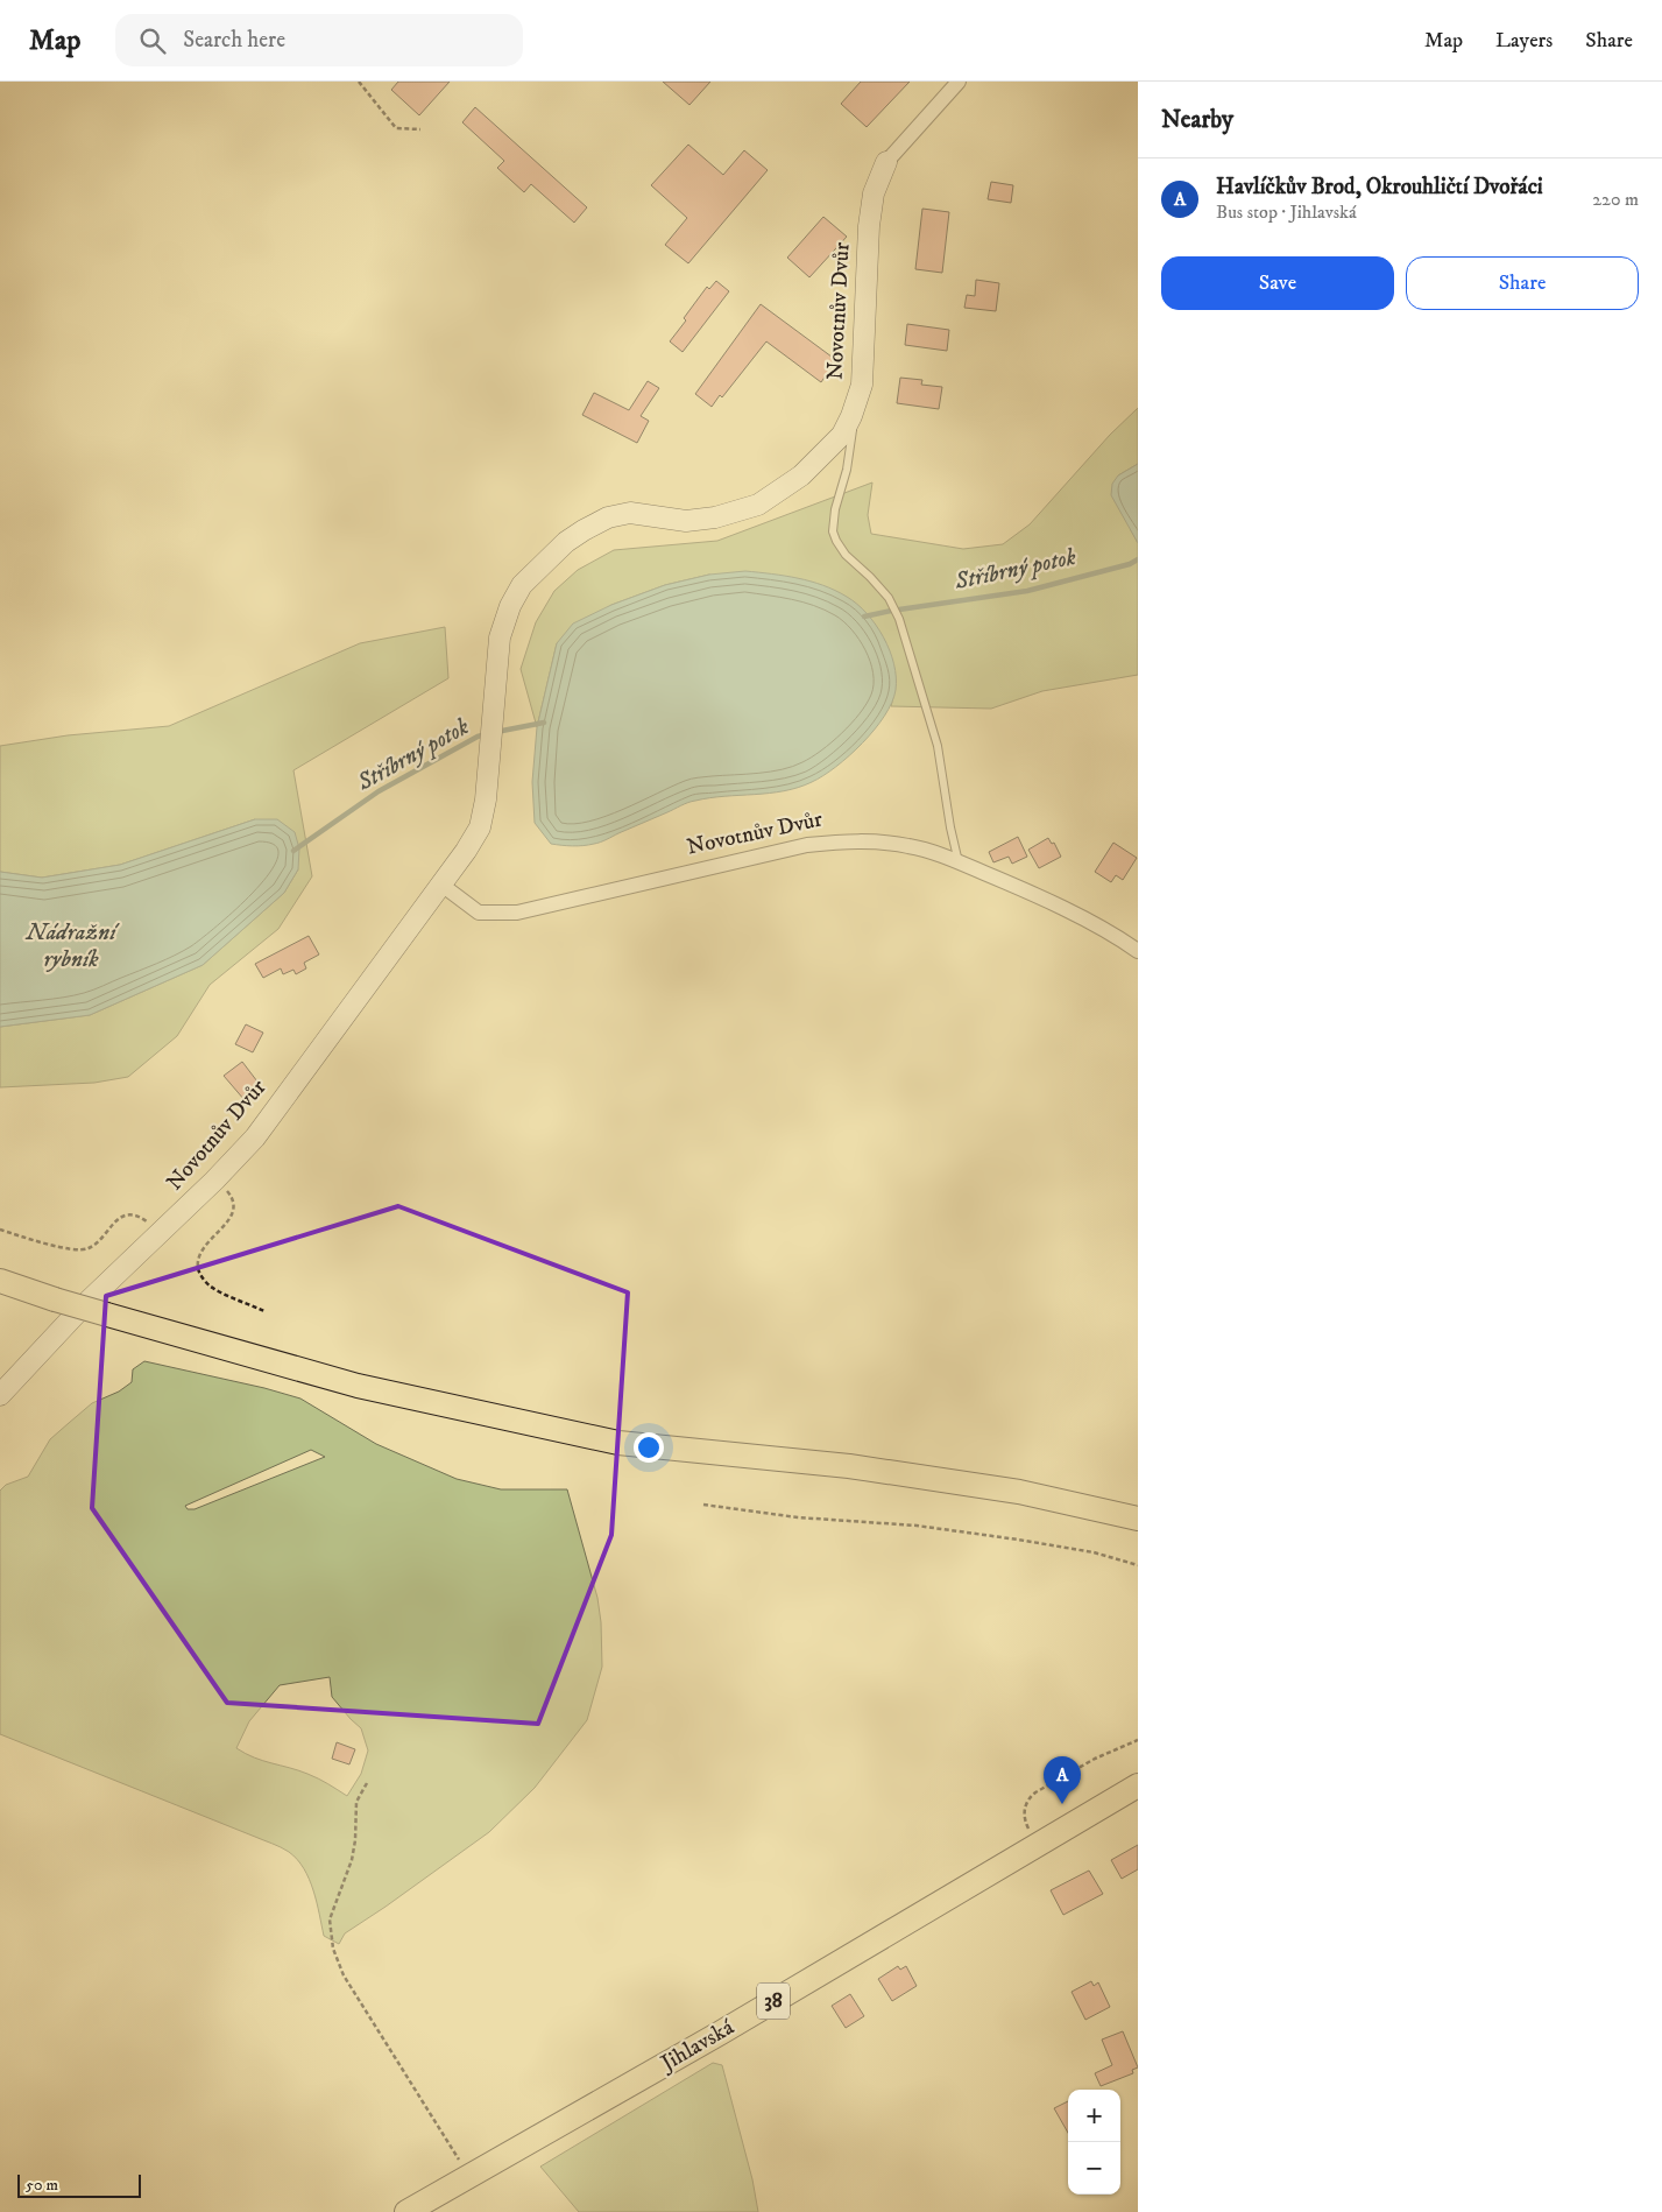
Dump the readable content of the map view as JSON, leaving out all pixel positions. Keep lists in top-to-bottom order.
{
  "streets": {
    "main road": ["38", "Jihlavská"],
    "street": ["Novotnův Dvůr"]
  },
  "water": ["Stříbrný potok", "Nádražní rybník"],
  "scale_bar": "50 m",
  "page": {
    "header": "Map",
    "search": "Search here",
    "nav": ["Map", "Layers", "Share"],
    "heading": "Nearby",
    "list": [
      {
        "mark": "A",
        "name": "Havlíčkův Brod, Okrouhličtí Dvořáci",
        "note": "Bus stop · Jihlavská",
        "value": "220 m"
      }
    ],
    "buttons": ["Save", "Share"],
    "pins": "A",
    "map_buttons": ["+", "−"],
    "scale": "50 m"
  }
}
